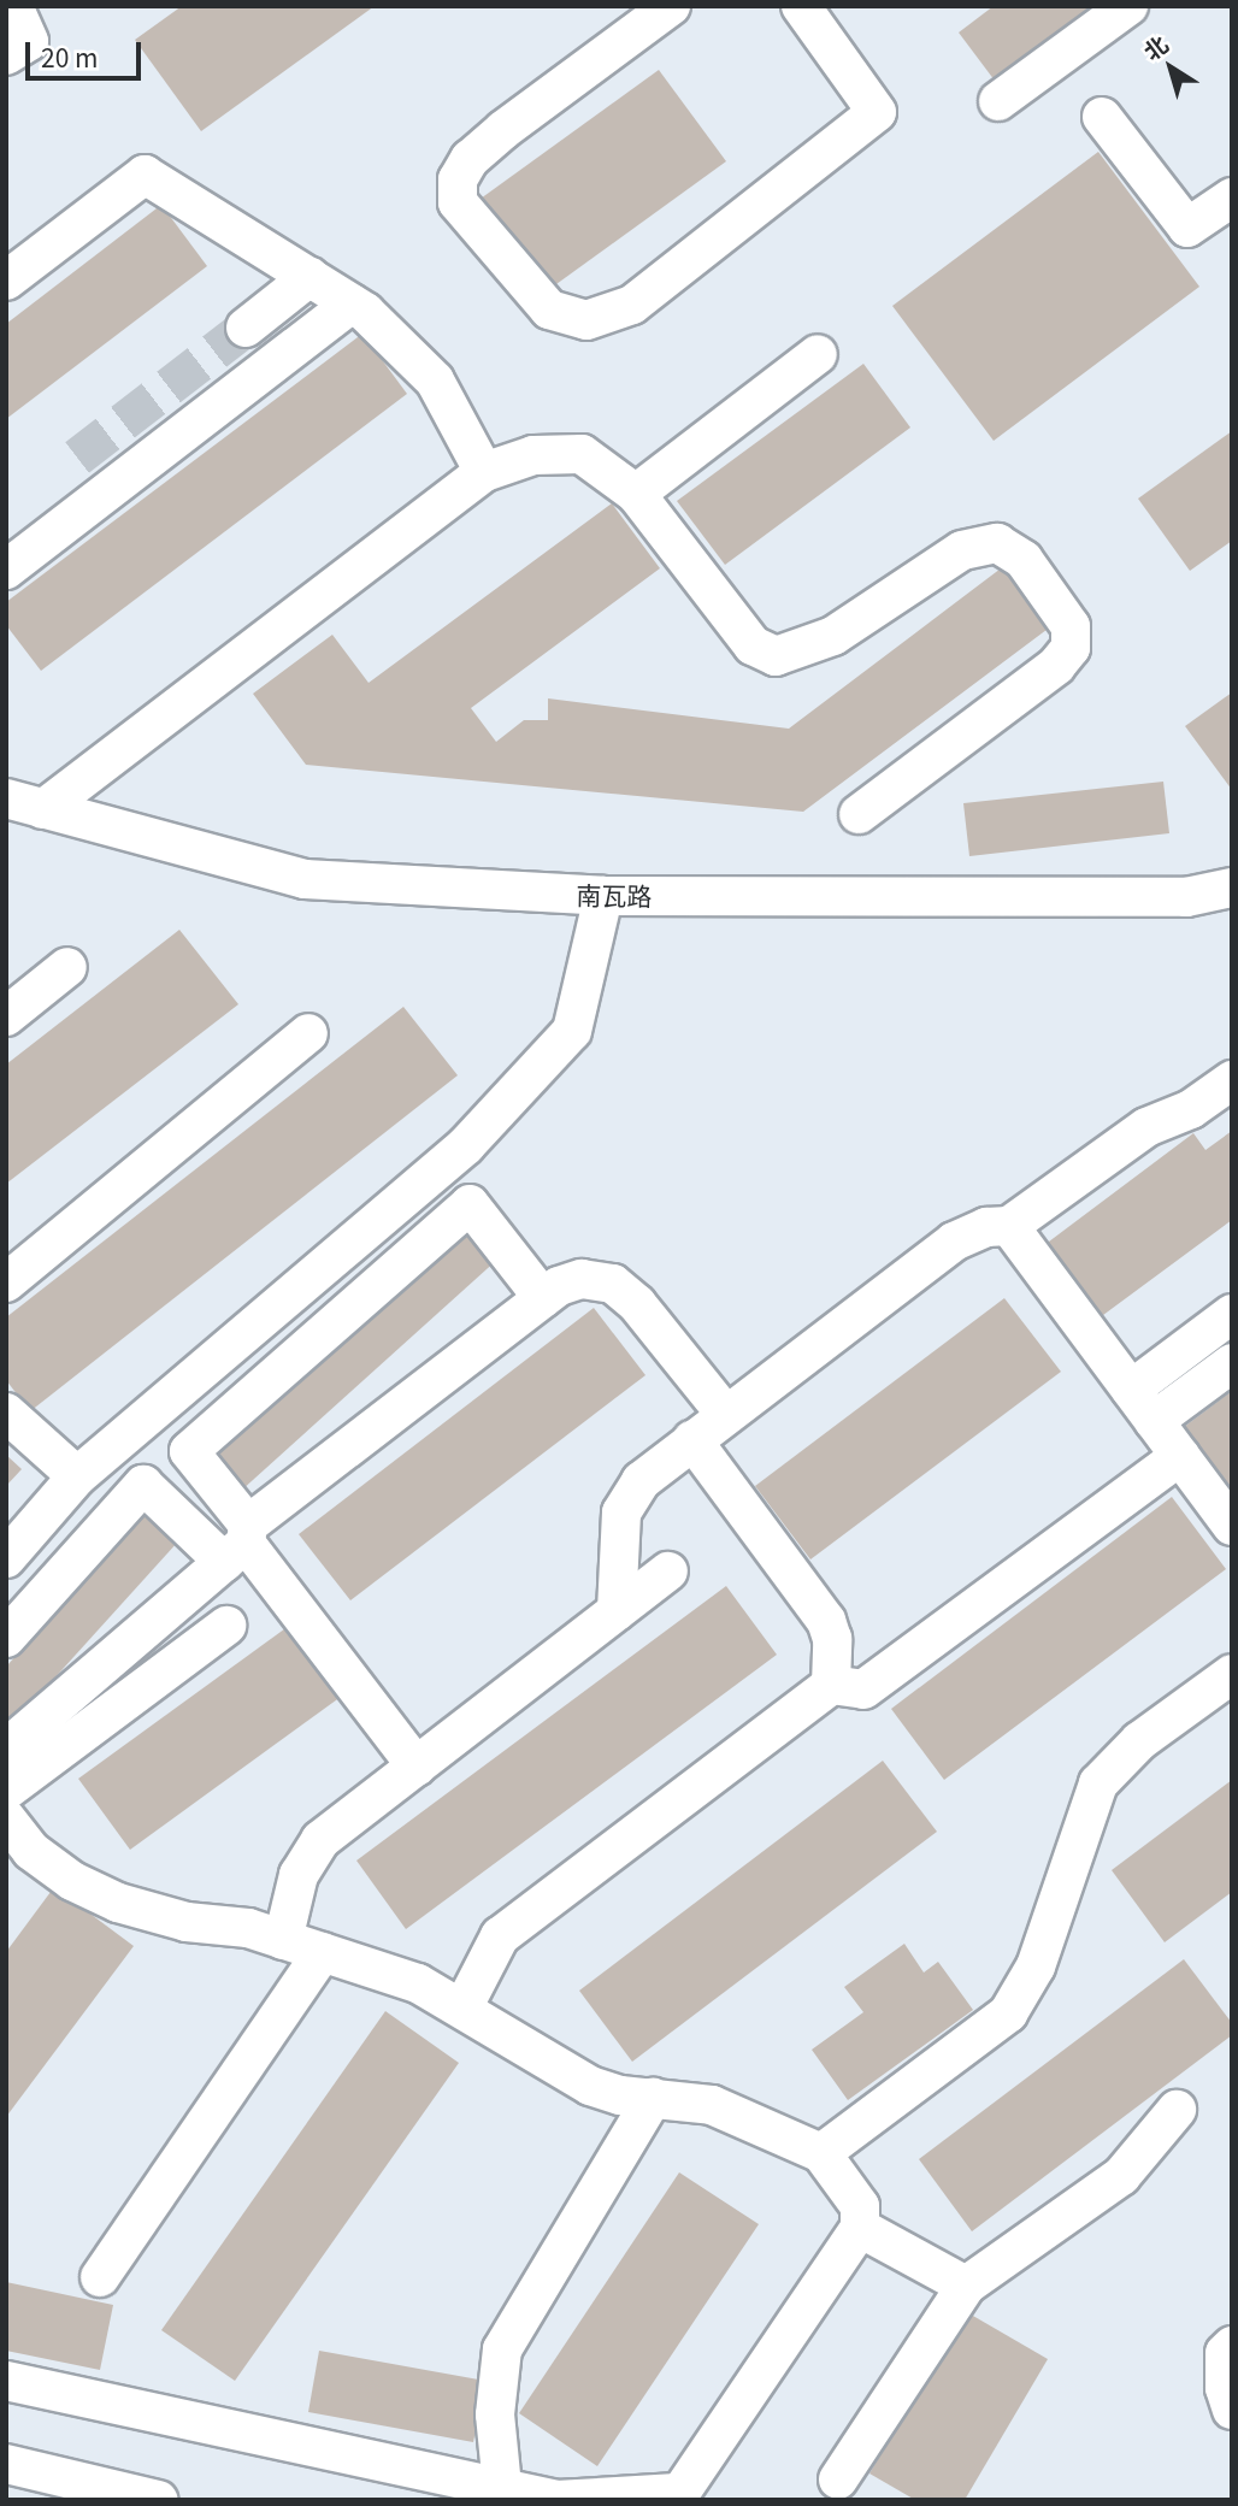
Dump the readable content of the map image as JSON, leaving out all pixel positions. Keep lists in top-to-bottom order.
{
  "streets": {
    "street": ["南瓦路"]
  },
  "scale_bar": "20 m",
  "north": "top left"
}
